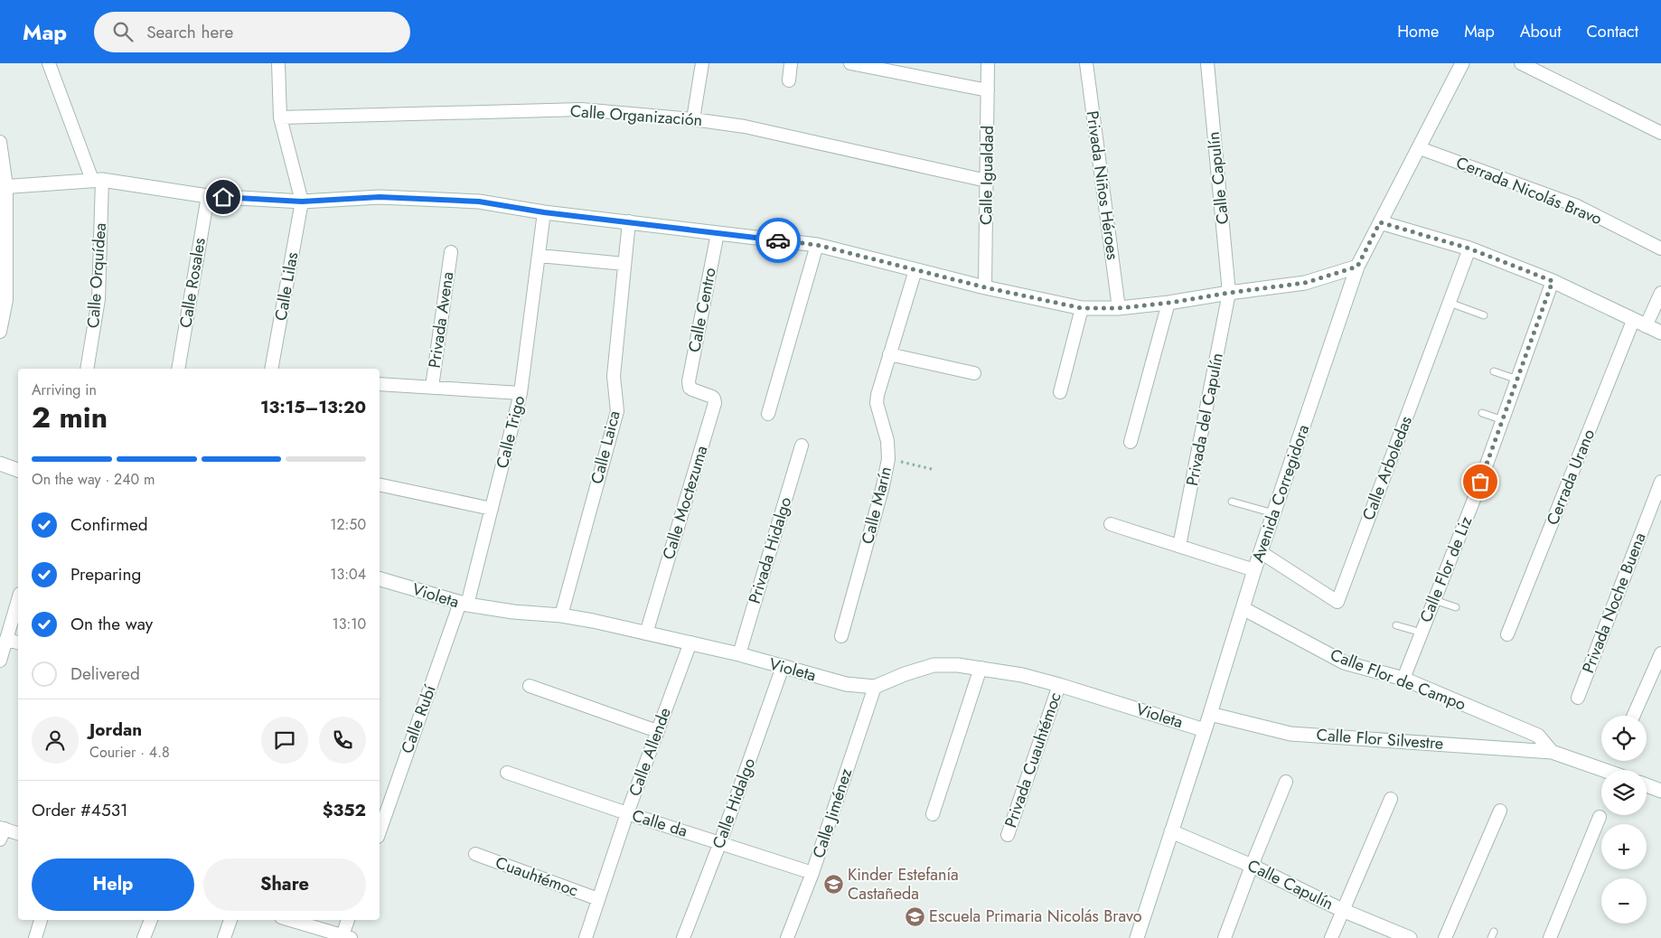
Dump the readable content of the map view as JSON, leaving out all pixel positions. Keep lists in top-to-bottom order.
{
  "streets": {
    "street": [
      "Calle Organización",
      "Calle Igualdad",
      "Calle Capulín",
      "Privada Niños Héroes",
      "Cerrada Nicolás Bravo",
      "Calle Orquídea",
      "Calle Rosales",
      "Calle Lilas",
      "Calle Centro",
      "Privada Avena",
      "Privada del Capulín",
      "Calle Trigo",
      "Calle Laica",
      "Calle Arboledas",
      "Cerrada Urano",
      "Avenida Corregidora",
      "Calle Moctezuma",
      "Calle Marín",
      "Privada Hidalgo",
      "Calle Flor de Liz",
      "Violeta",
      "Privada Noche Buena",
      "Calle Flor de Campo",
      "Calle Rubí",
      "Calle Flor Silvestre",
      "Calle Allende",
      "Privada Cuauhtémoc",
      "Calle Hidalgo",
      "Calle Jiménez",
      "Calle da",
      "Cuauhtémoc"
    ]
  },
  "crossings": [
    ["Calle Organización", "Calle Igualdad"],
    ["Calle Capulín", "Privada del Capulín"],
    ["Calle Capulín", "Avenida Corregidora"],
    ["Cerrada Nicolás Bravo", "Avenida Corregidora"],
    ["Calle Centro", "Calle Moctezuma"],
    ["Calle Trigo", "Violeta"],
    ["Calle Trigo", "Calle Rubí"],
    ["Calle Laica", "Violeta"],
    ["Calle Arboledas", "Avenida Corregidora"],
    ["Avenida Corregidora", "Violeta"],
    ["Avenida Corregidora", "Calle Flor de Campo"],
    ["Avenida Corregidora", "Calle Flor Silvestre"],
    ["Calle Moctezuma", "Violeta"],
    ["Privada Hidalgo", "Violeta"],
    ["Calle Flor de Liz", "Calle Flor de Campo"],
    ["Violeta", "Calle Rubí"],
    ["Violeta", "Calle Allende"],
    ["Violeta", "Privada Cuauhtémoc"],
    ["Violeta", "Calle Hidalgo"],
    ["Violeta", "Calle Jiménez"],
    ["Calle Flor de Campo", "Calle Flor Silvestre"],
    ["Calle Allende", "Calle da"],
    ["Calle Allende", "Cuauhtémoc"],
    ["Calle Hidalgo", "Calle da"],
    ["Calle Jiménez", "Calle da"]
  ],
  "places": {
    "school or university": ["Kinder Estefanía Castañeda", "Escuela Primaria Nicolás Bravo"]
  },
  "page": {
    "header": "Map",
    "search": "Search here",
    "nav": [
      "Home",
      "Map",
      "About",
      "Contact"
    ],
    "heading": ["2 min", "Arriving in", "13:15–13:20"],
    "panel": [
      "Jordan",
      "Courier · 4.8",
      "Order #4531",
      "$352"
    ],
    "bar": "On the way · 240 m",
    "list": [
      ["Confirmed", "12:50"],
      ["Preparing", "13:04"],
      ["On the way", "13:10"],
      "Delivered"
    ],
    "map_buttons": ["+", "−"],
    "buttons": ["Help", "Share"]
  }
}
